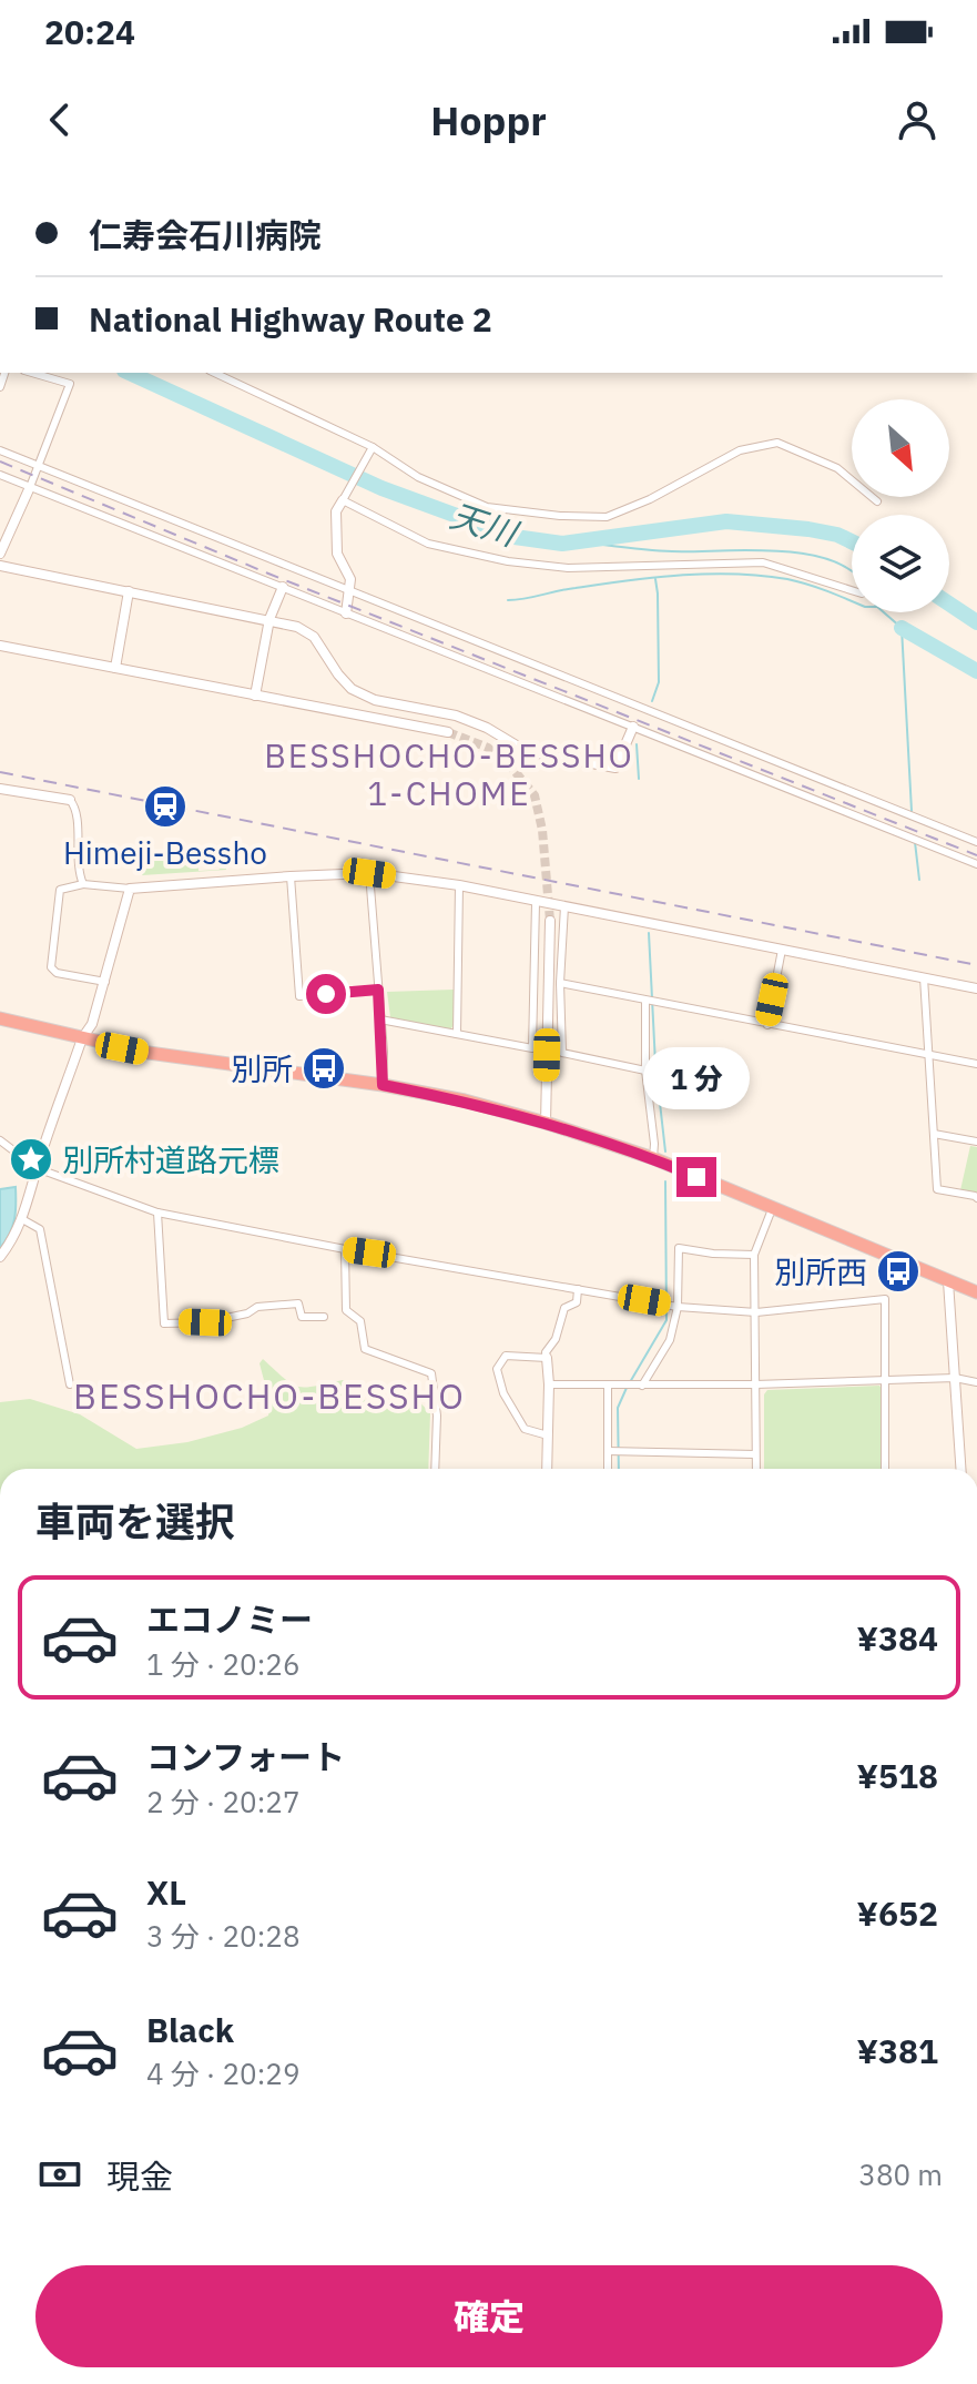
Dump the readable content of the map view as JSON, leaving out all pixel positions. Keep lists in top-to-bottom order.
{
  "districts": ["BESSHOCHO-BESSHO 1-CHOME", "BESSHOCHO-BESSHO"],
  "water": ["天川"],
  "places": {
    "station": ["Himeji-Bessho"],
    "bus stop": ["別所", "別所西"],
    "place": ["別所村道路元標"]
  },
  "north": "bottom right",
  "page": {
    "status": "20:24",
    "header": "Hoppr",
    "banner": ["仁寿会石川病院", "National Highway Route 2"],
    "bubble": "1 分",
    "heading": "車両を選択",
    "list": [
      {
        "name": "エコノミー",
        "note": "1 分 · 20:26",
        "value": "¥384"
      },
      {
        "name": "コンフォート",
        "note": "2 分 · 20:27",
        "value": "¥518"
      },
      {
        "name": "XL",
        "note": "3 分 · 20:28",
        "value": "¥652"
      },
      {
        "name": "Black",
        "note": "4 分 · 20:29",
        "value": "¥381"
      }
    ],
    "pay": ["現金", "380 m"],
    "buttons": "確定"
  }
}
